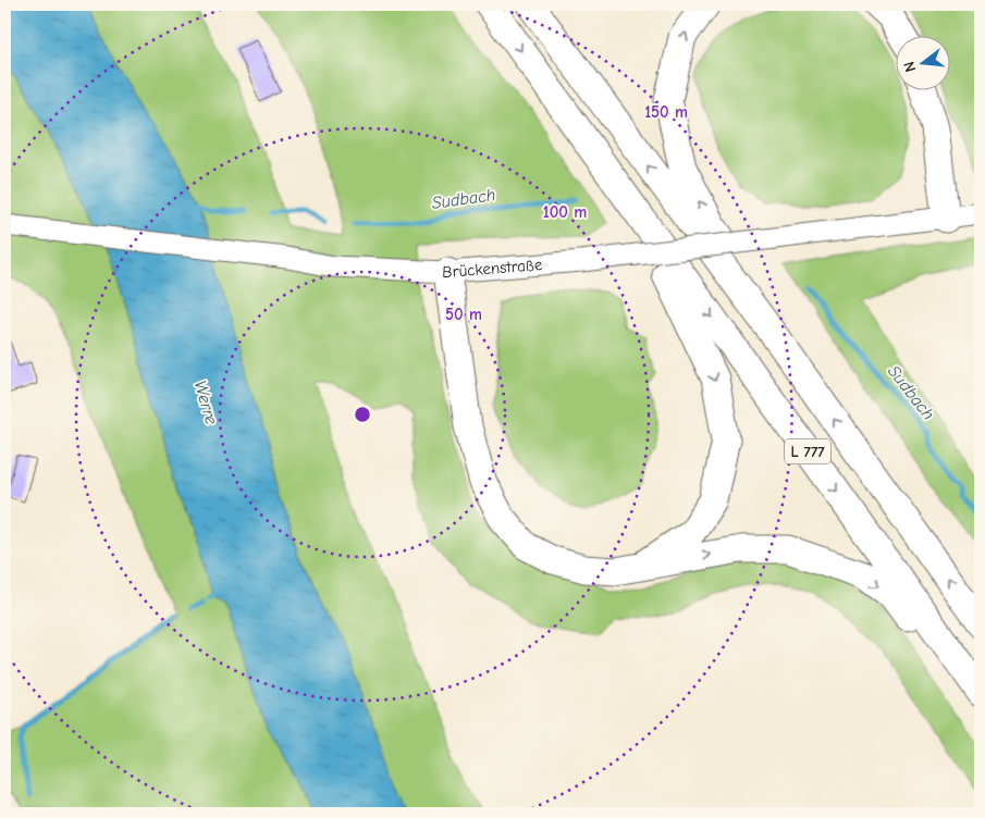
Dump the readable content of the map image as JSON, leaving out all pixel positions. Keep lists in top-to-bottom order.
{
  "streets": {
    "highway": ["L 777"],
    "main road": ["Brückenstraße"]
  },
  "water": ["Sudbach", "Werre"],
  "north": "left",
  "rings": ["150 m", "100 m", "50 m"]
}
